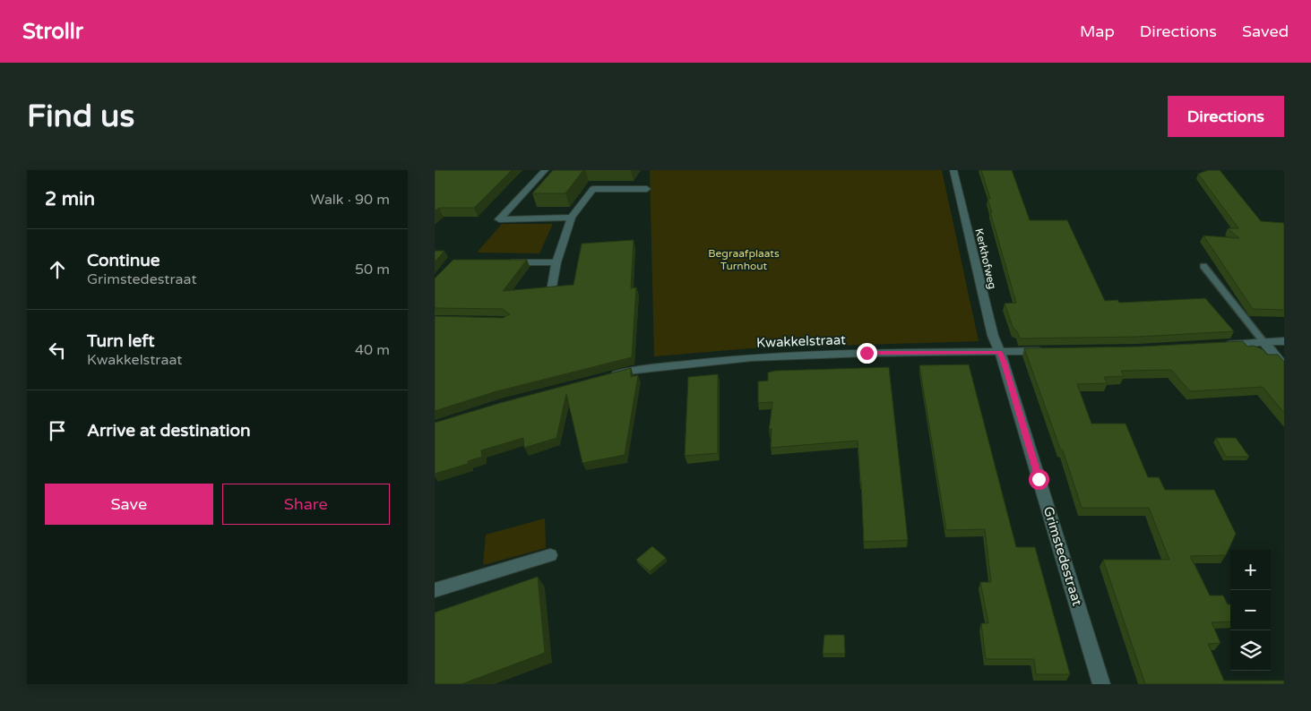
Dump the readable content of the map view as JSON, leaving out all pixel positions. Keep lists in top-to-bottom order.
{
  "streets": {
    "street": ["Kerkhofweg", "Kwakkelstraat", "Grimstedestraat"]
  },
  "crossings": [
    ["Kerkhofweg", "Kwakkelstraat"],
    ["Kerkhofweg", "Grimstedestraat"],
    ["Kwakkelstraat", "Grimstedestraat"]
  ],
  "parks": ["Begraafplaats Turnhout"],
  "page": {
    "header": "Strollr",
    "nav": ["Map", "Directions", "Saved"],
    "buttons": [
      "Directions",
      ["Save", "Share"]
    ],
    "title": "Find us",
    "heading": ["2 min", "Walk · 90 m"],
    "list": [
      ["Continue", "Grimstedestraat", "50 m"],
      ["Turn left", "Kwakkelstraat", "40 m"],
      "Arrive at destination"
    ],
    "map_buttons": ["+", "−"]
  }
}
